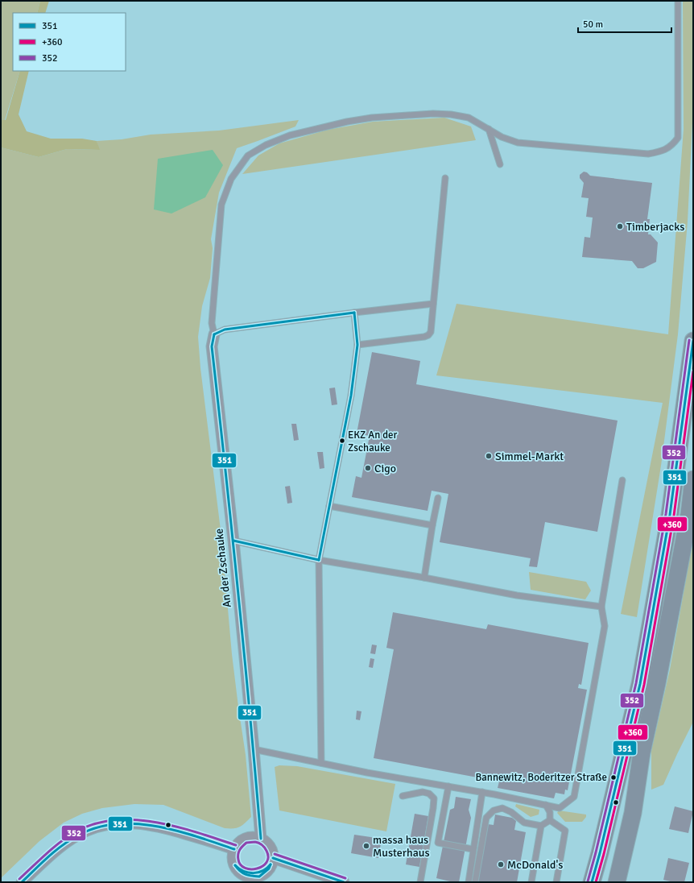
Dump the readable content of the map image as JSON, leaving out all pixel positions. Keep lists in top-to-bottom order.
{
  "streets": {
    "street": ["An der Zschauke"]
  },
  "places": [
    "Timberjacks",
    "EKZ An der Zschauke",
    "Simmel-Markt",
    "Cigo",
    "Bannewitz, Boderitzer Straße",
    "massa haus Musterhaus",
    "McDonald's"
  ],
  "lines": ["transit line 351", "transit line 352", "transit line +360"],
  "legend": ["351", "+360", "352"],
  "scale_bar": "50 m"
}
